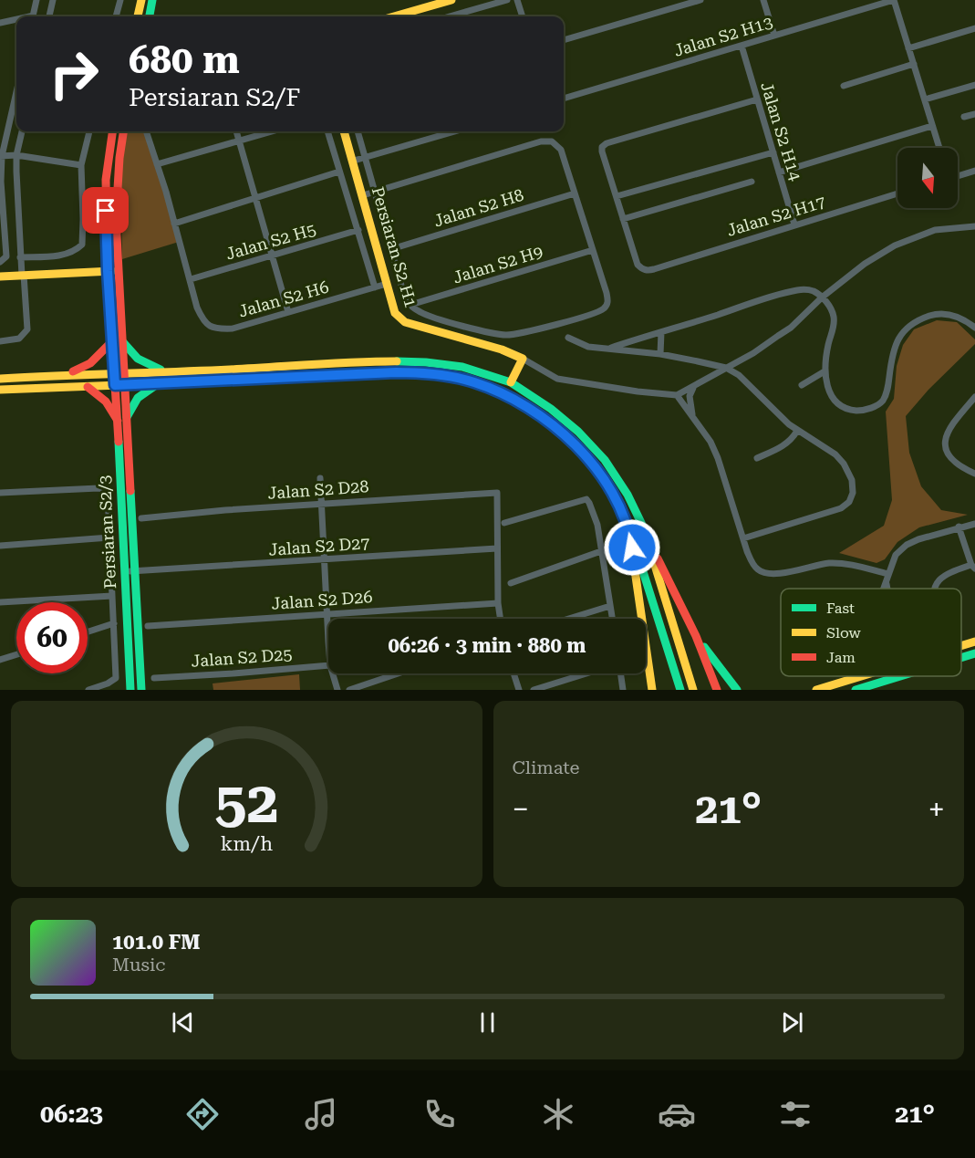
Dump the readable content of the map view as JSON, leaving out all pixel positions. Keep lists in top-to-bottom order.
{
  "streets": {
    "main road": ["Persiaran S2 H1", "Persiaran S2/3"],
    "street": [
      "Jalan S2 H13",
      "Jalan S2 H14",
      "Jalan S2 H8",
      "Jalan S2 H17",
      "Jalan S2 H5",
      "Jalan S2 H9",
      "Jalan S2 H6",
      "Jalan S2 D28",
      "Jalan S2 D27",
      "Jalan S2 D26",
      "Jalan S2 D25"
    ]
  },
  "crossings": [
    ["Jalan S2 H13", "Jalan S2 H14"],
    ["Jalan S2 H14", "Jalan S2 H17"],
    ["Jalan S2 H5", "Jalan S2 H6"],
    ["Persiaran S2 H1", "Jalan S2 H6"],
    ["Jalan S2 D28", "Jalan S2 D27"],
    ["Persiaran S2/3", "Jalan S2 D27"]
  ],
  "legend": ["Fast", "Slow", "Jam"],
  "north": "bottom",
  "page": {
    "turn": ["680 m", "Persiaran S2/F"],
    "limit": "60",
    "trip": "06:26 · 3 min · 880 m",
    "tile": "Climate",
    "heat": ["−", "21°", "+"],
    "song": ["101.0 FM", "Music"],
    "tabs": ["06:23", "21°"],
    "gauge": ["52", "km/h"]
  }
}
